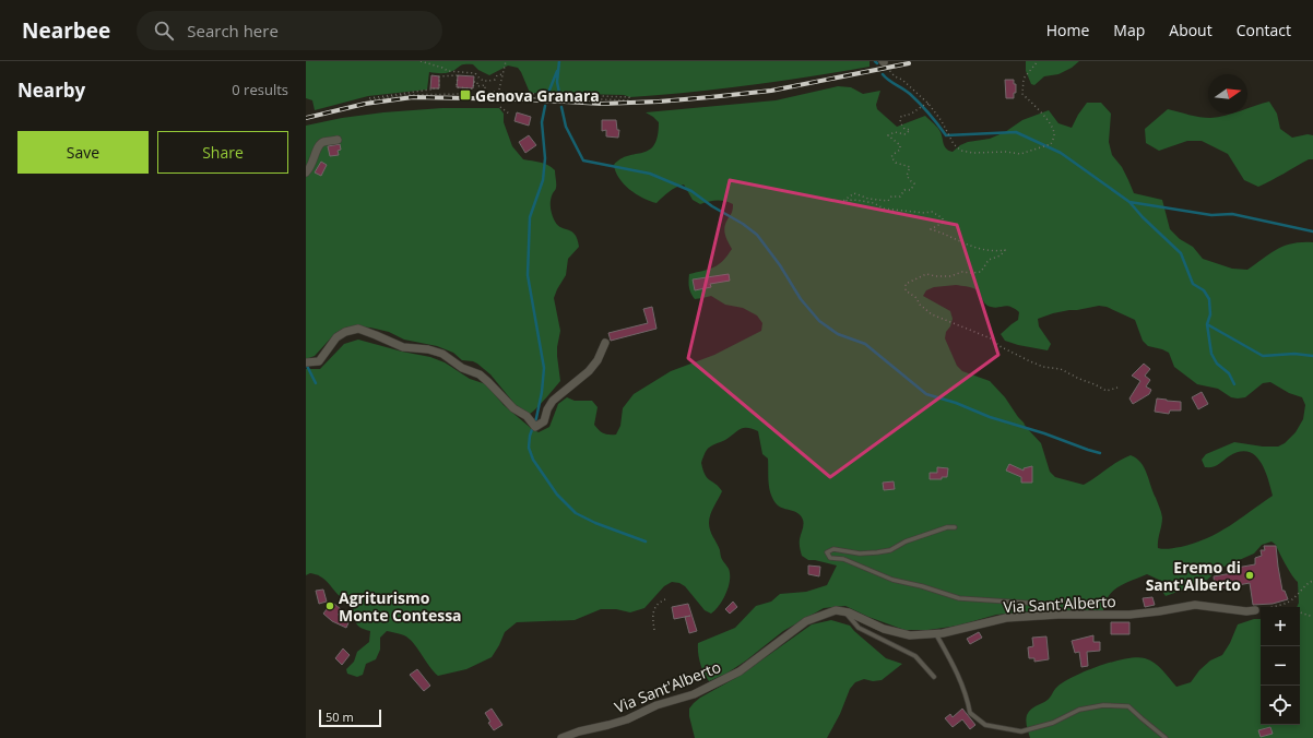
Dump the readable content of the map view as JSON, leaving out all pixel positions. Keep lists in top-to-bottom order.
{
  "streets": {
    "street": ["Via Sant'Alberto"]
  },
  "places": {
    "transit": ["Genova Granara"],
    "other": ["Eremo di Sant'Alberto", "Agriturismo Monte Contessa"]
  },
  "scale_bar": "50 m",
  "north": "right",
  "page": {
    "header": "Nearbee",
    "search": "Search here",
    "nav": [
      "Home",
      "Map",
      "About",
      "Contact"
    ],
    "heading": ["Nearby", "0 results"],
    "buttons": ["Save", "Share"],
    "map_buttons": ["+", "−"],
    "scale": "50 m"
  }
}
